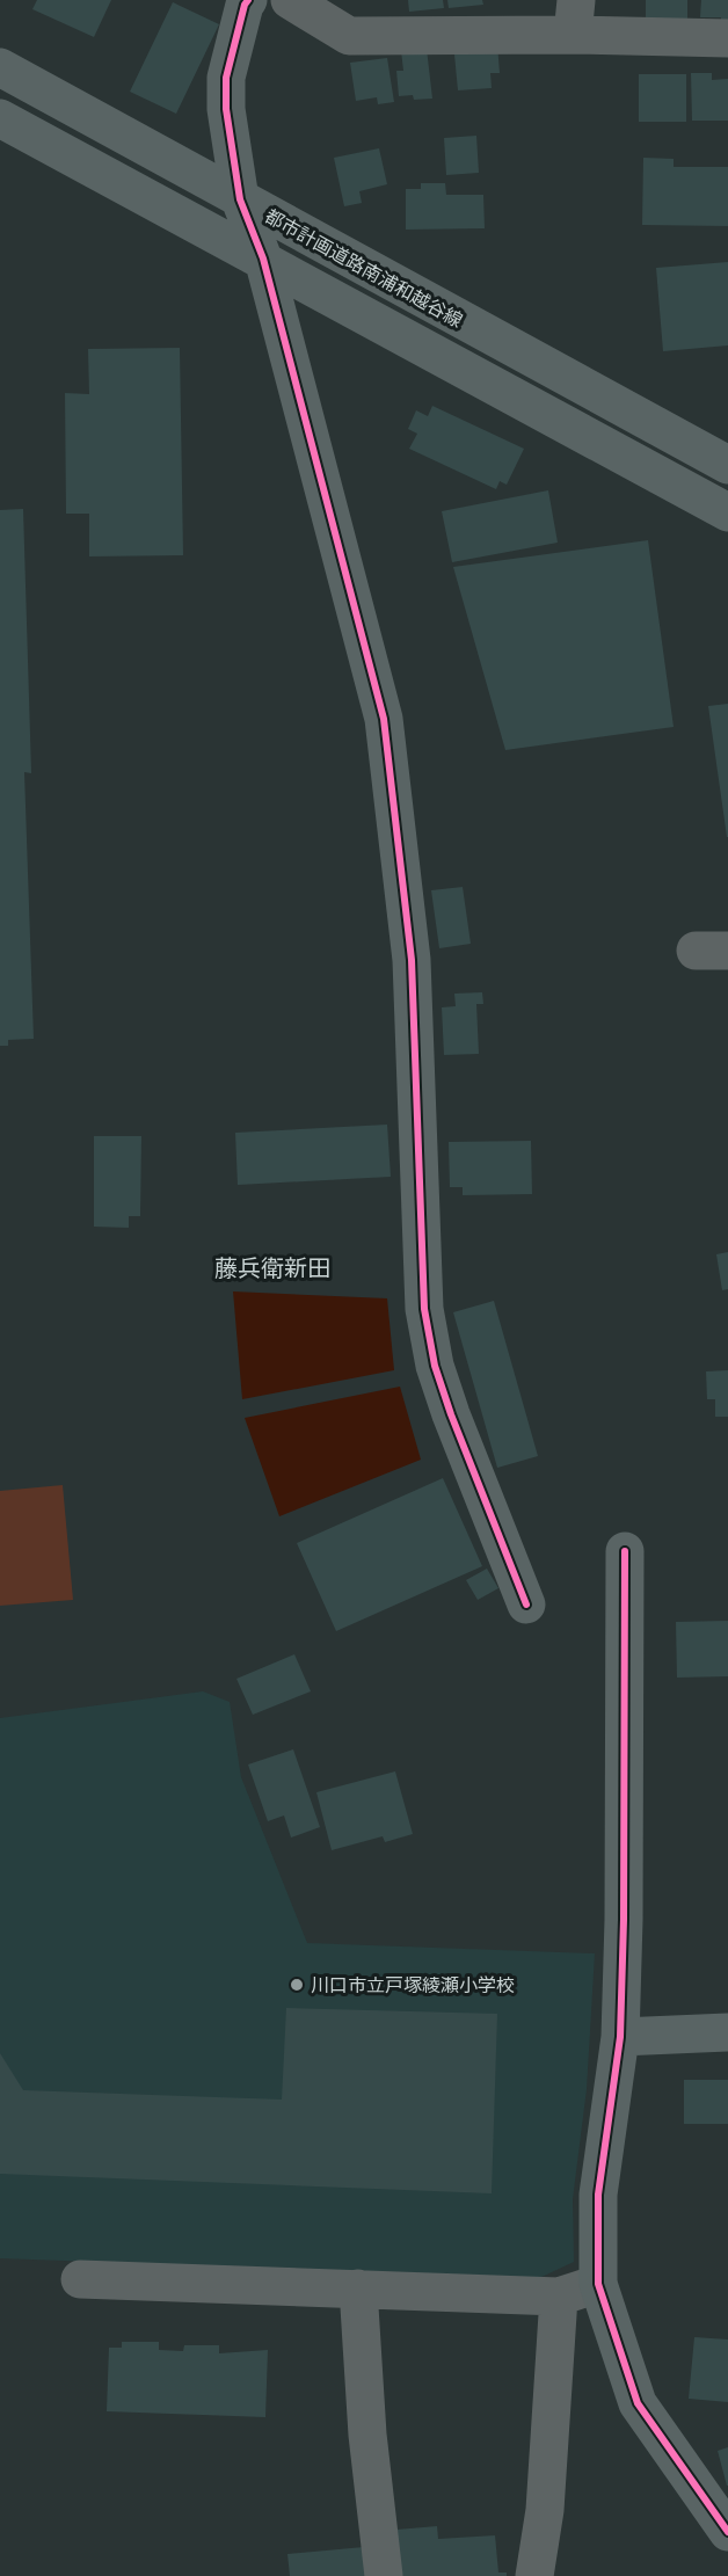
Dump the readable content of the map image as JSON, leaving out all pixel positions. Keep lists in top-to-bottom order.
{
  "streets": {
    "street": ["都市計画道路南浦和越谷線"]
  },
  "districts": ["藤兵衛新田"],
  "places": ["川口市立戸塚綾瀬小学校"]
}
